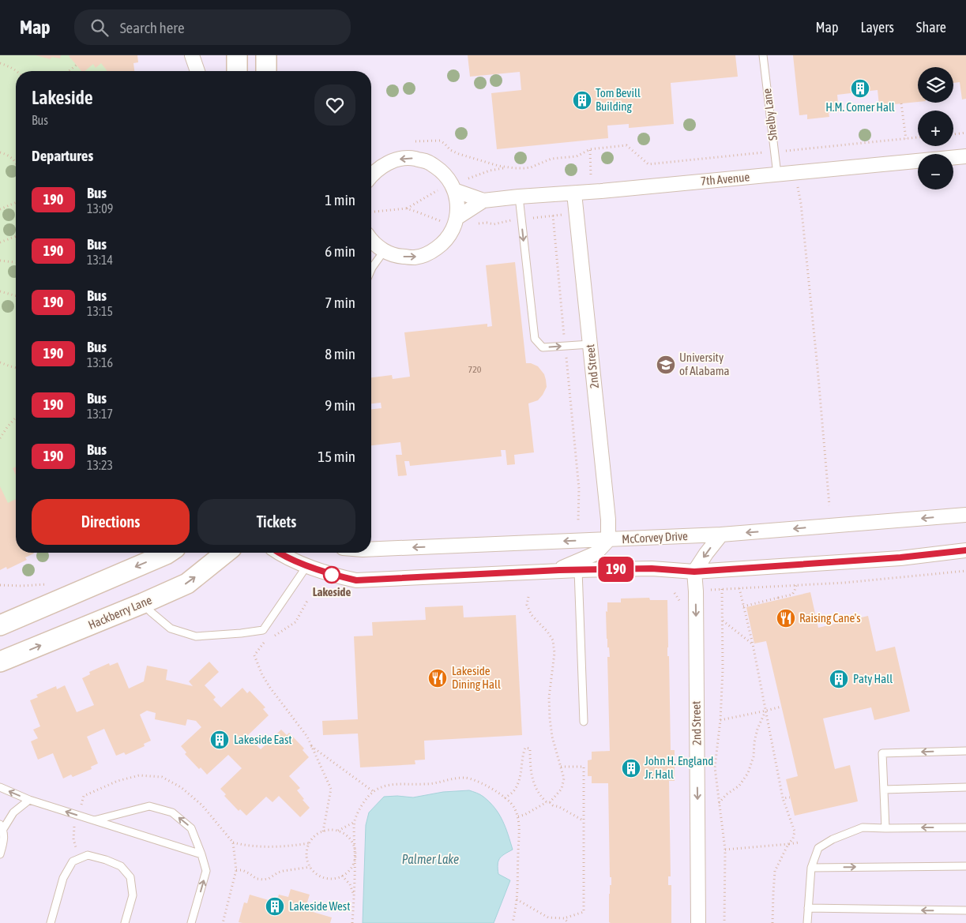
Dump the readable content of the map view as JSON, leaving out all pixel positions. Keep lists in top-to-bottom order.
{
  "streets": {
    "street": [
      "7th Avenue",
      "2nd Street",
      "McCorvey Drive",
      "Hackberry Lane"
    ],
    "lane": ["Shelby Lane"]
  },
  "crossings": [
    ["Shelby Lane", "7th Avenue"],
    ["7th Avenue", "2nd Street"],
    ["2nd Street", "McCorvey Drive"]
  ],
  "one_way": ["2nd Street"],
  "water": ["Palmer Lake"],
  "places": {
    "building": [
      "H.M. Comer Hall",
      "Tom Bevill Building",
      "Paty Hall",
      "Lakeside East",
      "John H. England Jr. Hall",
      "Lakeside West"
    ],
    "school or university": ["University of Alabama"],
    "other": ["Lakeside"],
    "restaurant": ["Raising Cane's", "Lakeside Dining Hall"]
  },
  "lines": ["bus line 190"],
  "house_numbers": ["720"],
  "page": {
    "header": "Map",
    "search": "Search here",
    "nav": ["Map", "Layers", "Share"],
    "on_map": "190",
    "map_buttons": ["+", "−"],
    "heading": [
      ["Lakeside", "Bus"],
      "Departures"
    ],
    "list": [
      {
        "mark": "190",
        "name": "Bus",
        "note": "13:09",
        "value": "1 min"
      },
      {
        "mark": "190",
        "name": "Bus",
        "note": "13:14",
        "value": "6 min"
      },
      {
        "mark": "190",
        "name": "Bus",
        "note": "13:15",
        "value": "7 min"
      },
      {
        "mark": "190",
        "name": "Bus",
        "note": "13:16",
        "value": "8 min"
      },
      {
        "mark": "190",
        "name": "Bus",
        "note": "13:17",
        "value": "9 min"
      },
      {
        "mark": "190",
        "name": "Bus",
        "note": "13:23",
        "value": "15 min"
      }
    ],
    "buttons": ["Directions", "Tickets"]
  }
}
